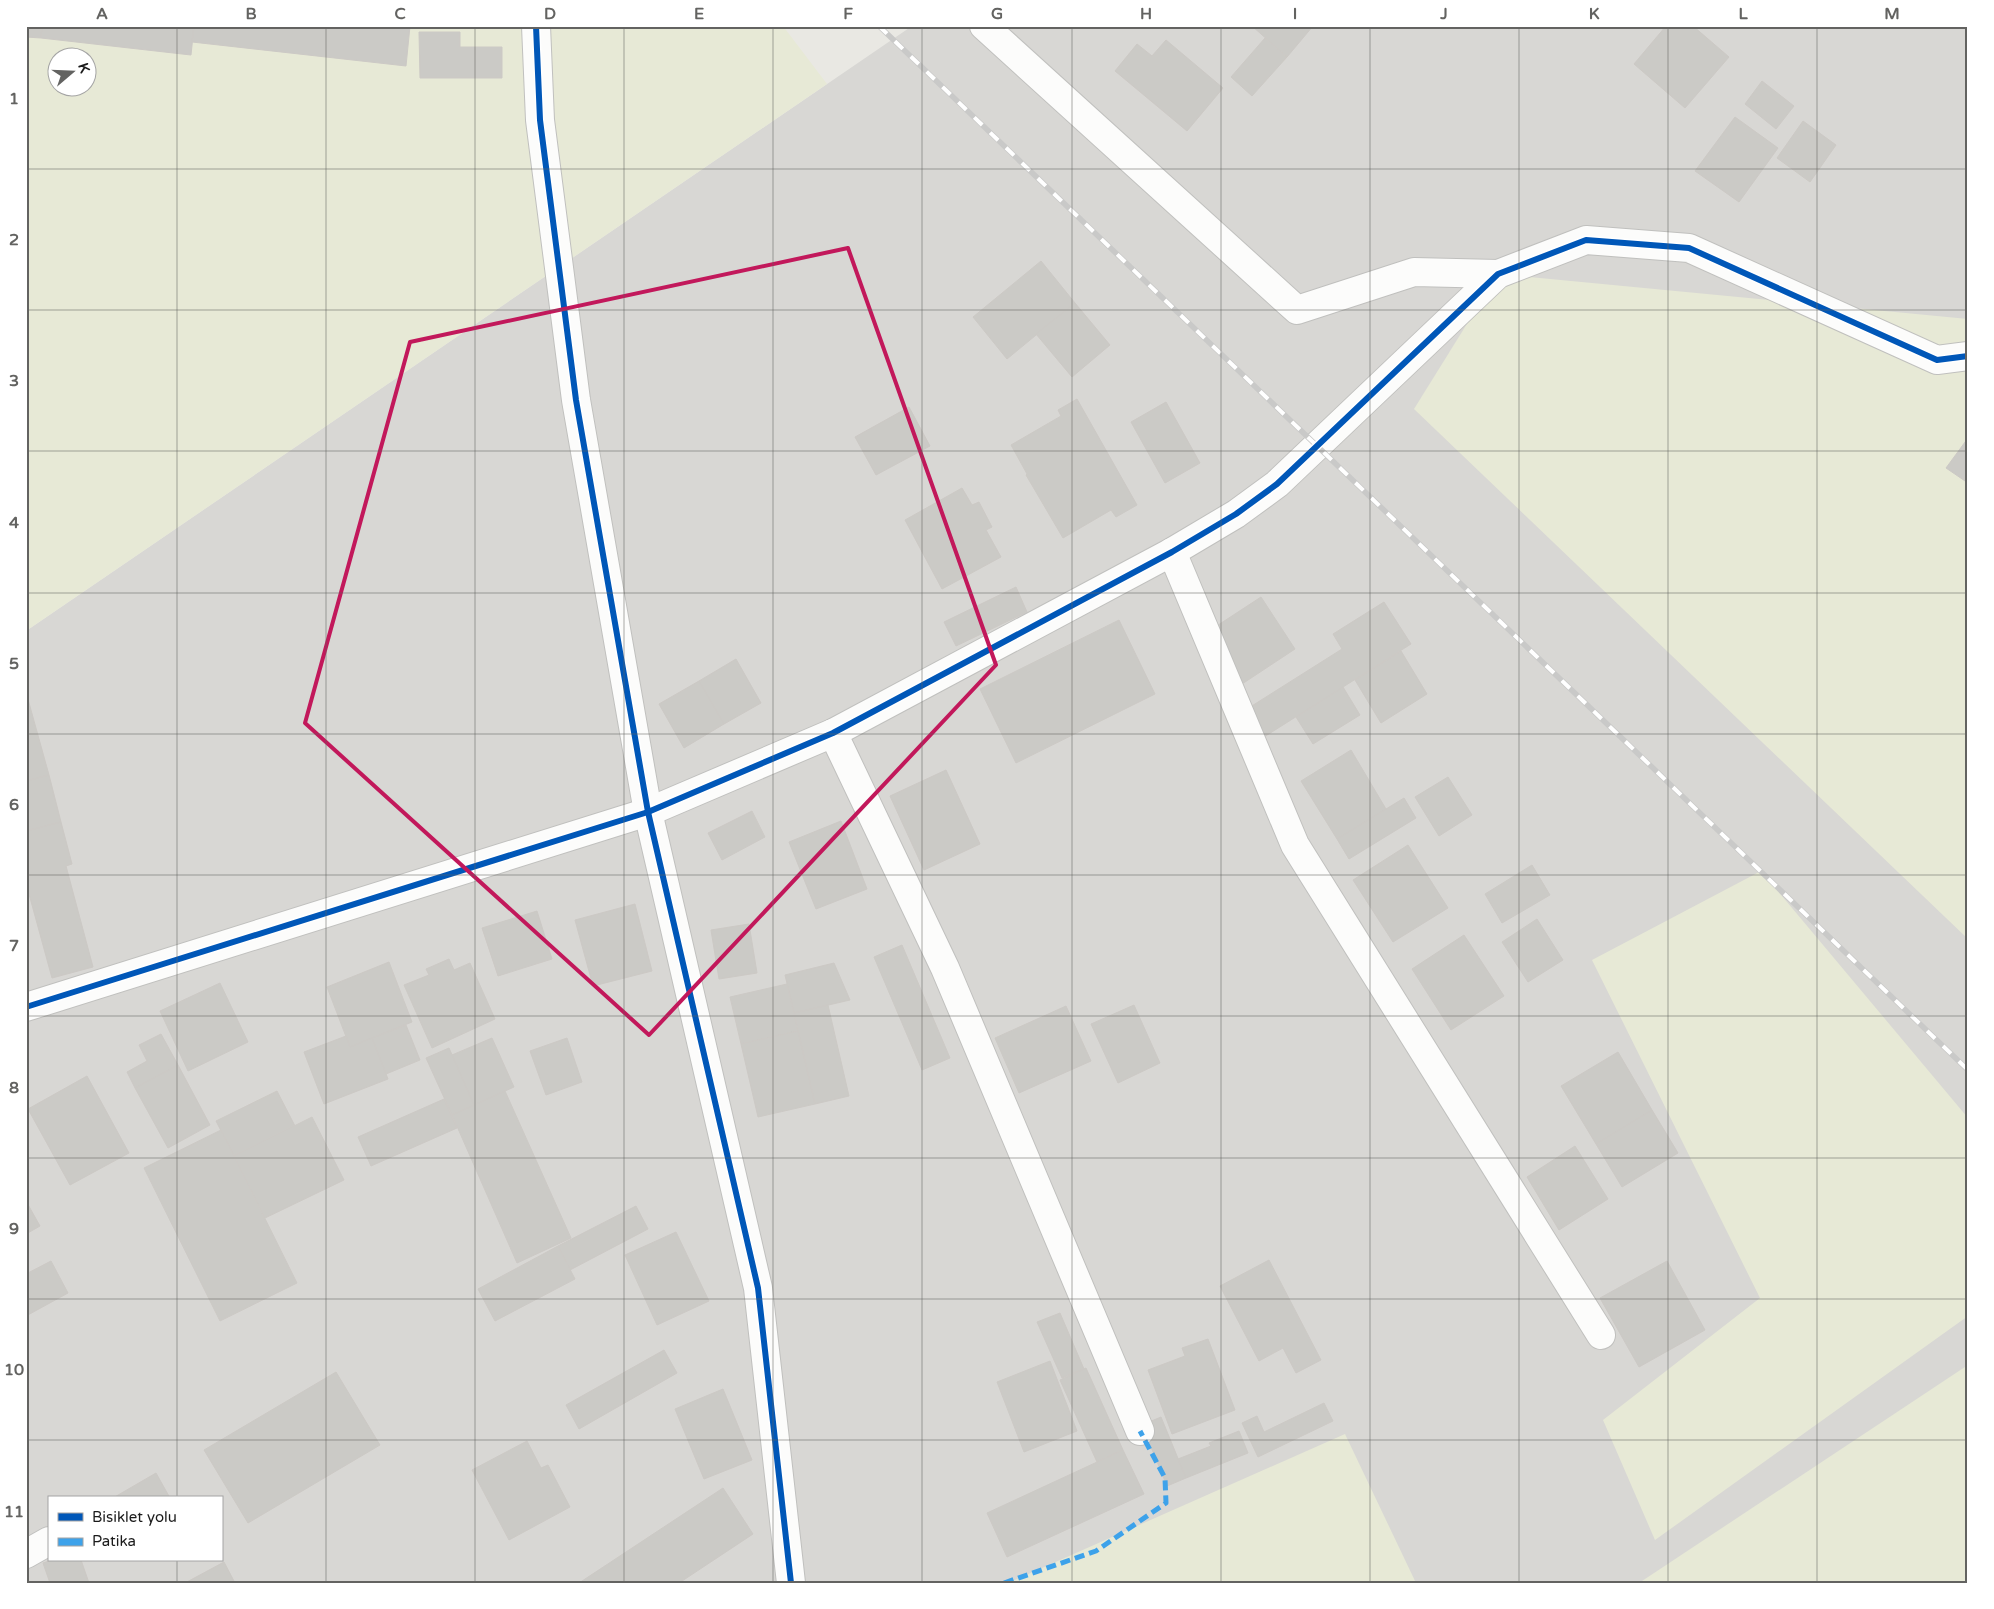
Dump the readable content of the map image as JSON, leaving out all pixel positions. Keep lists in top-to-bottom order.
{
  "legend": ["Bisiklet yolu", "Patika"],
  "north": "right",
  "grid": {
    "columns": [
      "A",
      "B",
      "C",
      "D",
      "E",
      "F",
      "G",
      "H",
      "I",
      "J",
      "K",
      "L",
      "M"
    ],
    "rows": [
      "1",
      "2",
      "3",
      "4",
      "5",
      "6",
      "7",
      "8",
      "9",
      "10",
      "11"
    ]
  }
}
